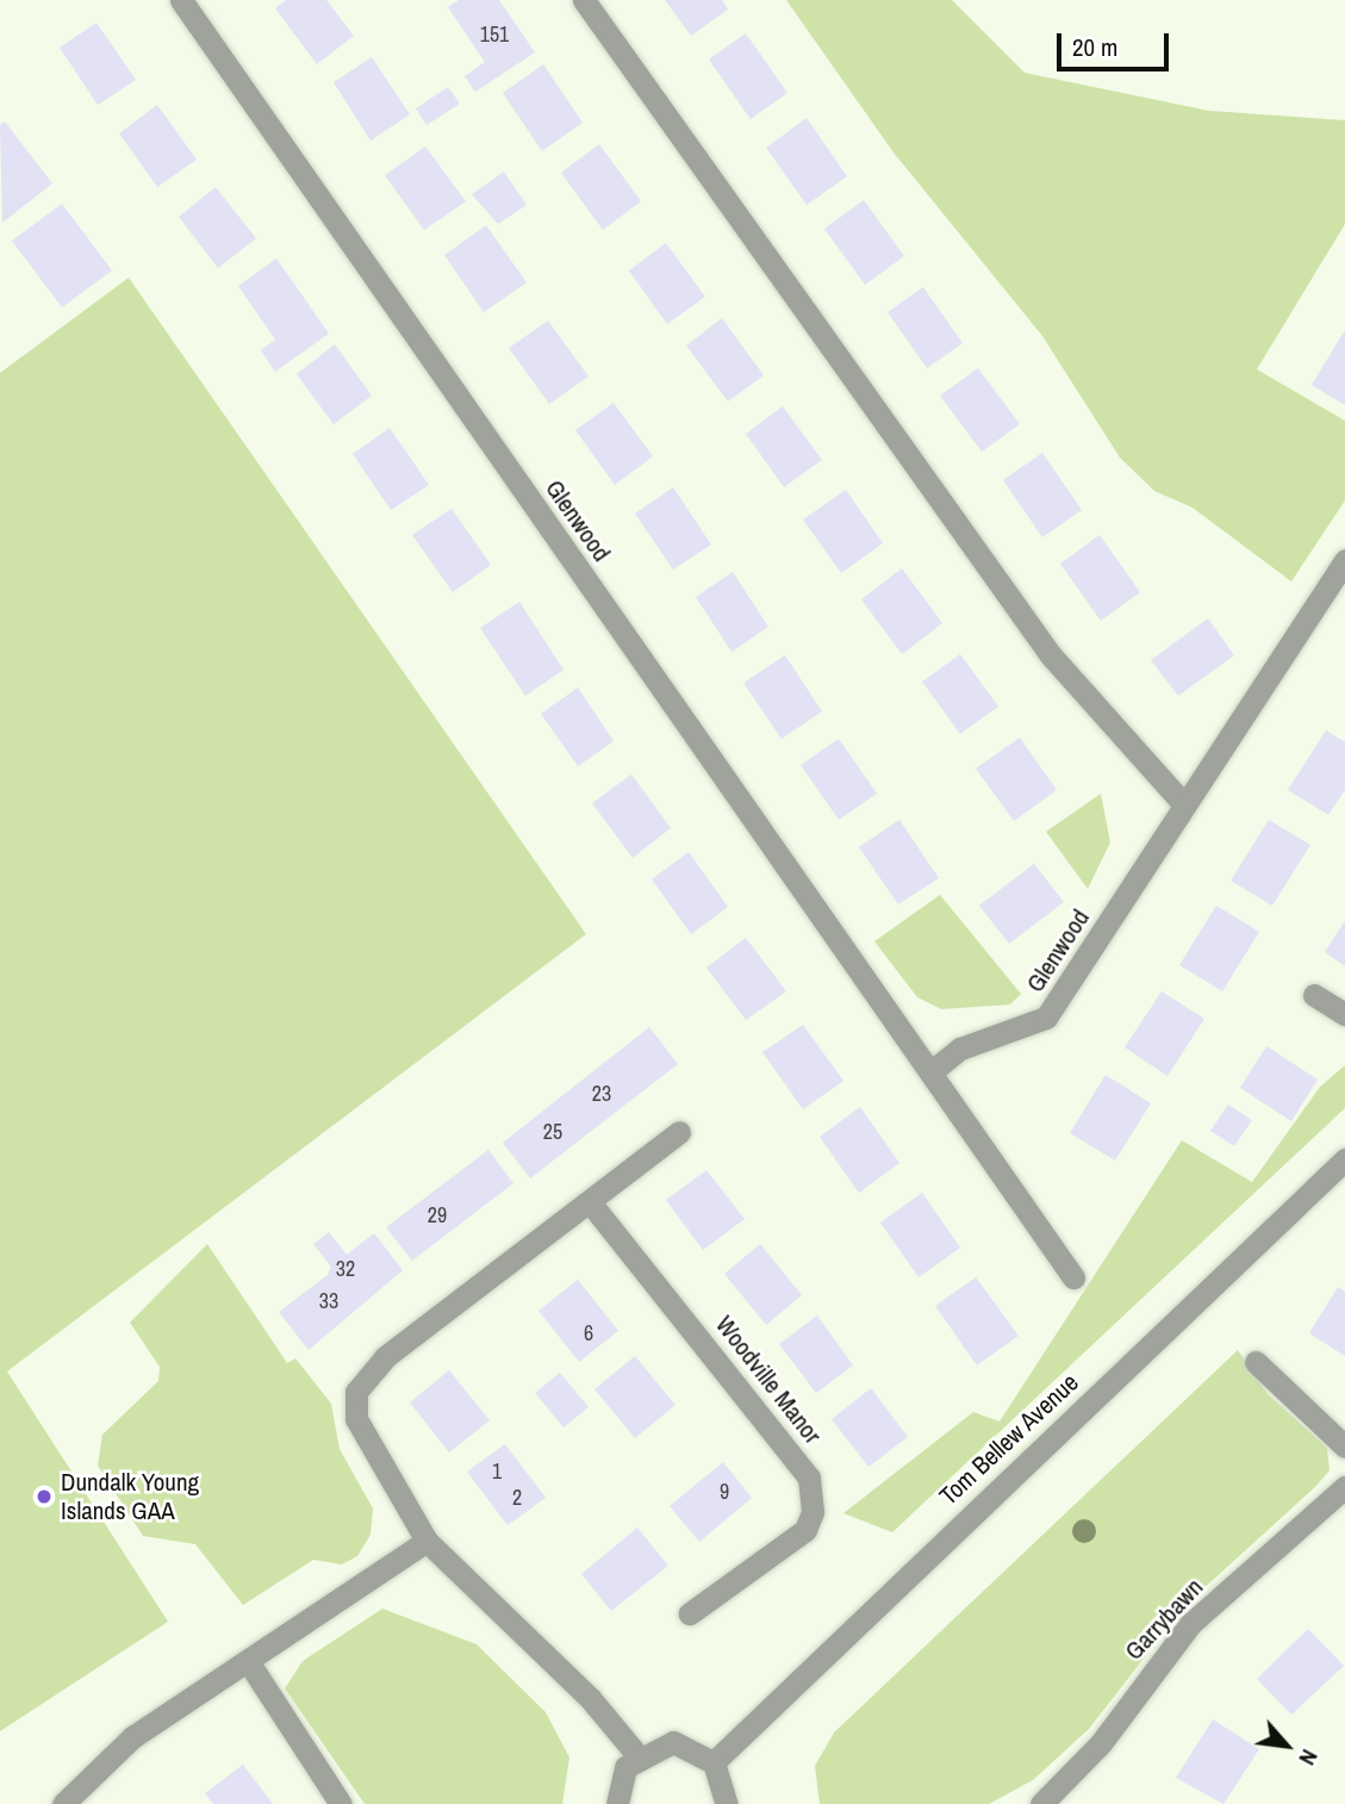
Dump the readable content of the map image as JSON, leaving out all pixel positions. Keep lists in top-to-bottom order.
{
  "streets": {
    "street": [
      "Glenwood",
      "Woodville Manor",
      "Tom Bellew Avenue",
      "Garrybawn"
    ]
  },
  "places": ["Dundalk Young Islands GAA"],
  "house_numbers": [
    "151",
    "23",
    "25",
    "29",
    "32",
    "33",
    "6",
    "1",
    "9",
    "2"
  ],
  "scale_bar": "20 m",
  "north": "bottom right"
}
